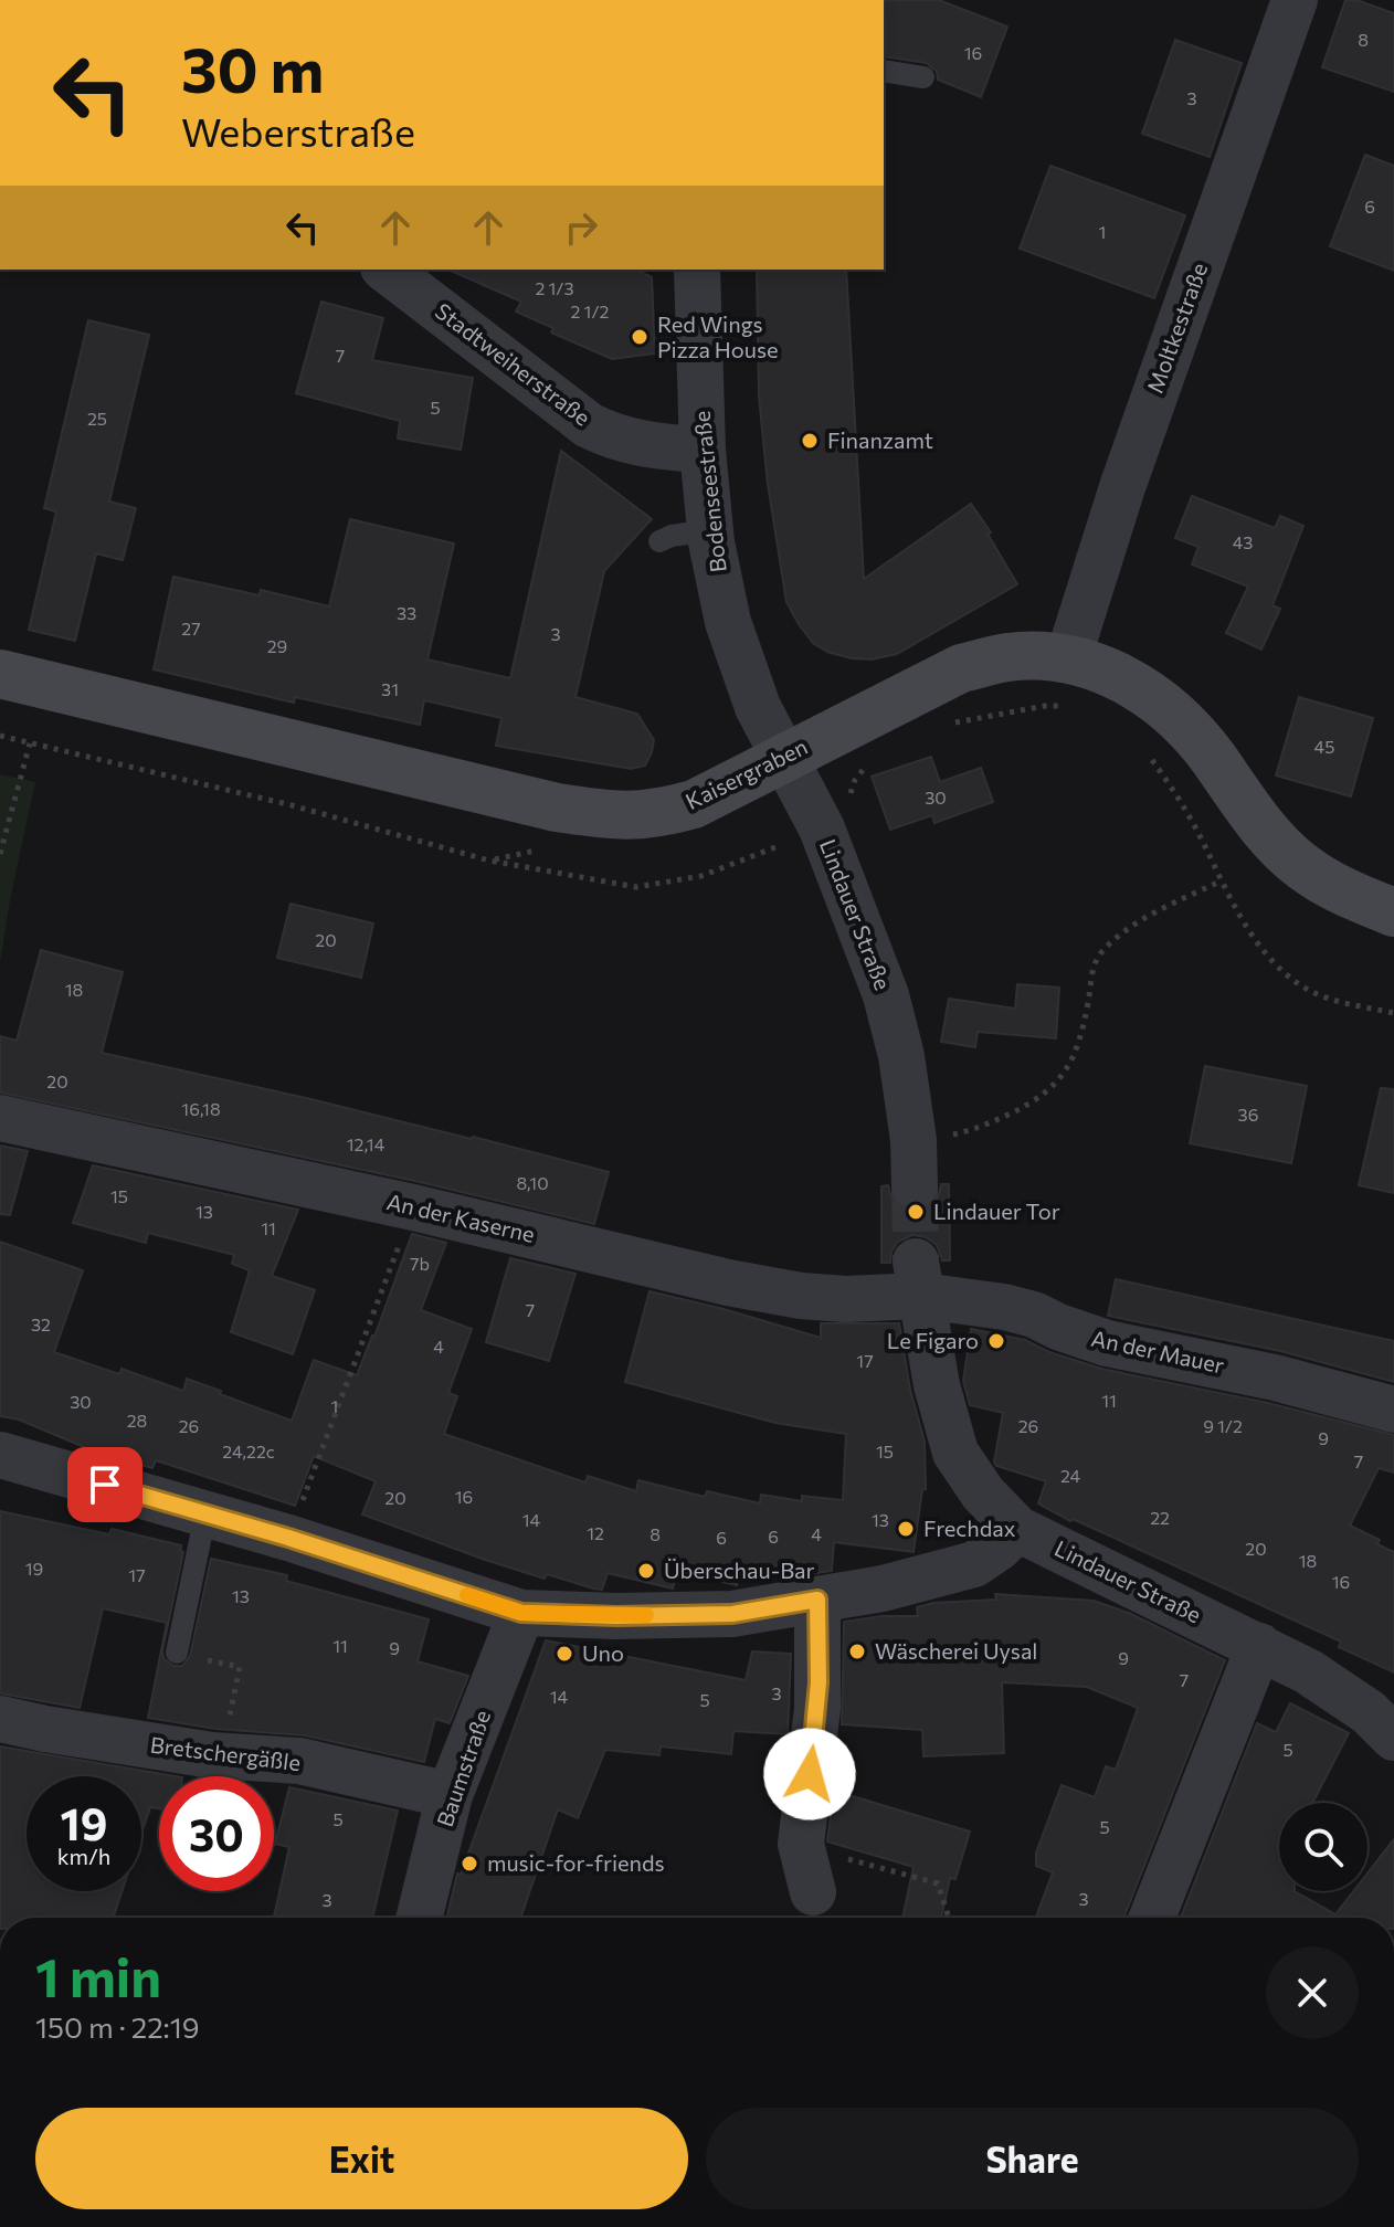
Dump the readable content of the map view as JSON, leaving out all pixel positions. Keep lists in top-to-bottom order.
{
  "streets": {
    "street": [
      "Moltkestraße",
      "Stadtweiherstraße",
      "Bodenseestraße",
      "Kaisergraben",
      "Lindauer Straße",
      "An der Kaserne",
      "An der Mauer",
      "Bretschergäßle",
      "Baumstraße"
    ]
  },
  "crossings": [
    ["Moltkestraße", "Kaisergraben"],
    ["Stadtweiherstraße", "Bodenseestraße"],
    ["Bodenseestraße", "Kaisergraben"],
    ["Bodenseestraße", "Lindauer Straße"],
    ["Kaisergraben", "Lindauer Straße"],
    ["Lindauer Straße", "An der Kaserne"],
    ["Lindauer Straße", "An der Mauer"],
    ["An der Kaserne", "An der Mauer"],
    ["Bretschergäßle", "Baumstraße"]
  ],
  "places": [
    "Red Wings Pizza House",
    "Finanzamt",
    "Lindauer Tor",
    "Le Figaro",
    "Frechdax",
    "Überschau-Bar",
    "Wäscherei Uysal",
    "Uno",
    "music-for-friends"
  ],
  "house_numbers": [
    "8",
    "16",
    "3",
    "6",
    "1",
    "2 1/3",
    "2 1/2",
    "7",
    "5",
    "25",
    "43",
    "33",
    "27",
    "3",
    "29",
    "31",
    "45",
    "30",
    "20",
    "18",
    "20",
    "16,18",
    "36",
    "12,14",
    "8,10",
    "15",
    "13",
    "11",
    "7b",
    "7",
    "32",
    "4",
    "17",
    "11",
    "30",
    "1",
    "28",
    "26",
    "26",
    "9 1/2",
    "9",
    "24,22c",
    "15",
    "7",
    "24",
    "16",
    "20",
    "22",
    "14",
    "13",
    "12",
    "8",
    "4",
    "6",
    "6",
    "20",
    "18",
    "19",
    "17",
    "16",
    "13",
    "11",
    "9",
    "9",
    "7",
    "3",
    "14",
    "5",
    "5",
    "5",
    "5",
    "3",
    "3"
  ],
  "page": {
    "turn": ["30 m", "Weberstraße"],
    "speed": "19 km/h",
    "limit": "30",
    "heading": ["1 min", "150 m · 22:19"],
    "buttons": ["Exit", "Share"]
  }
}
